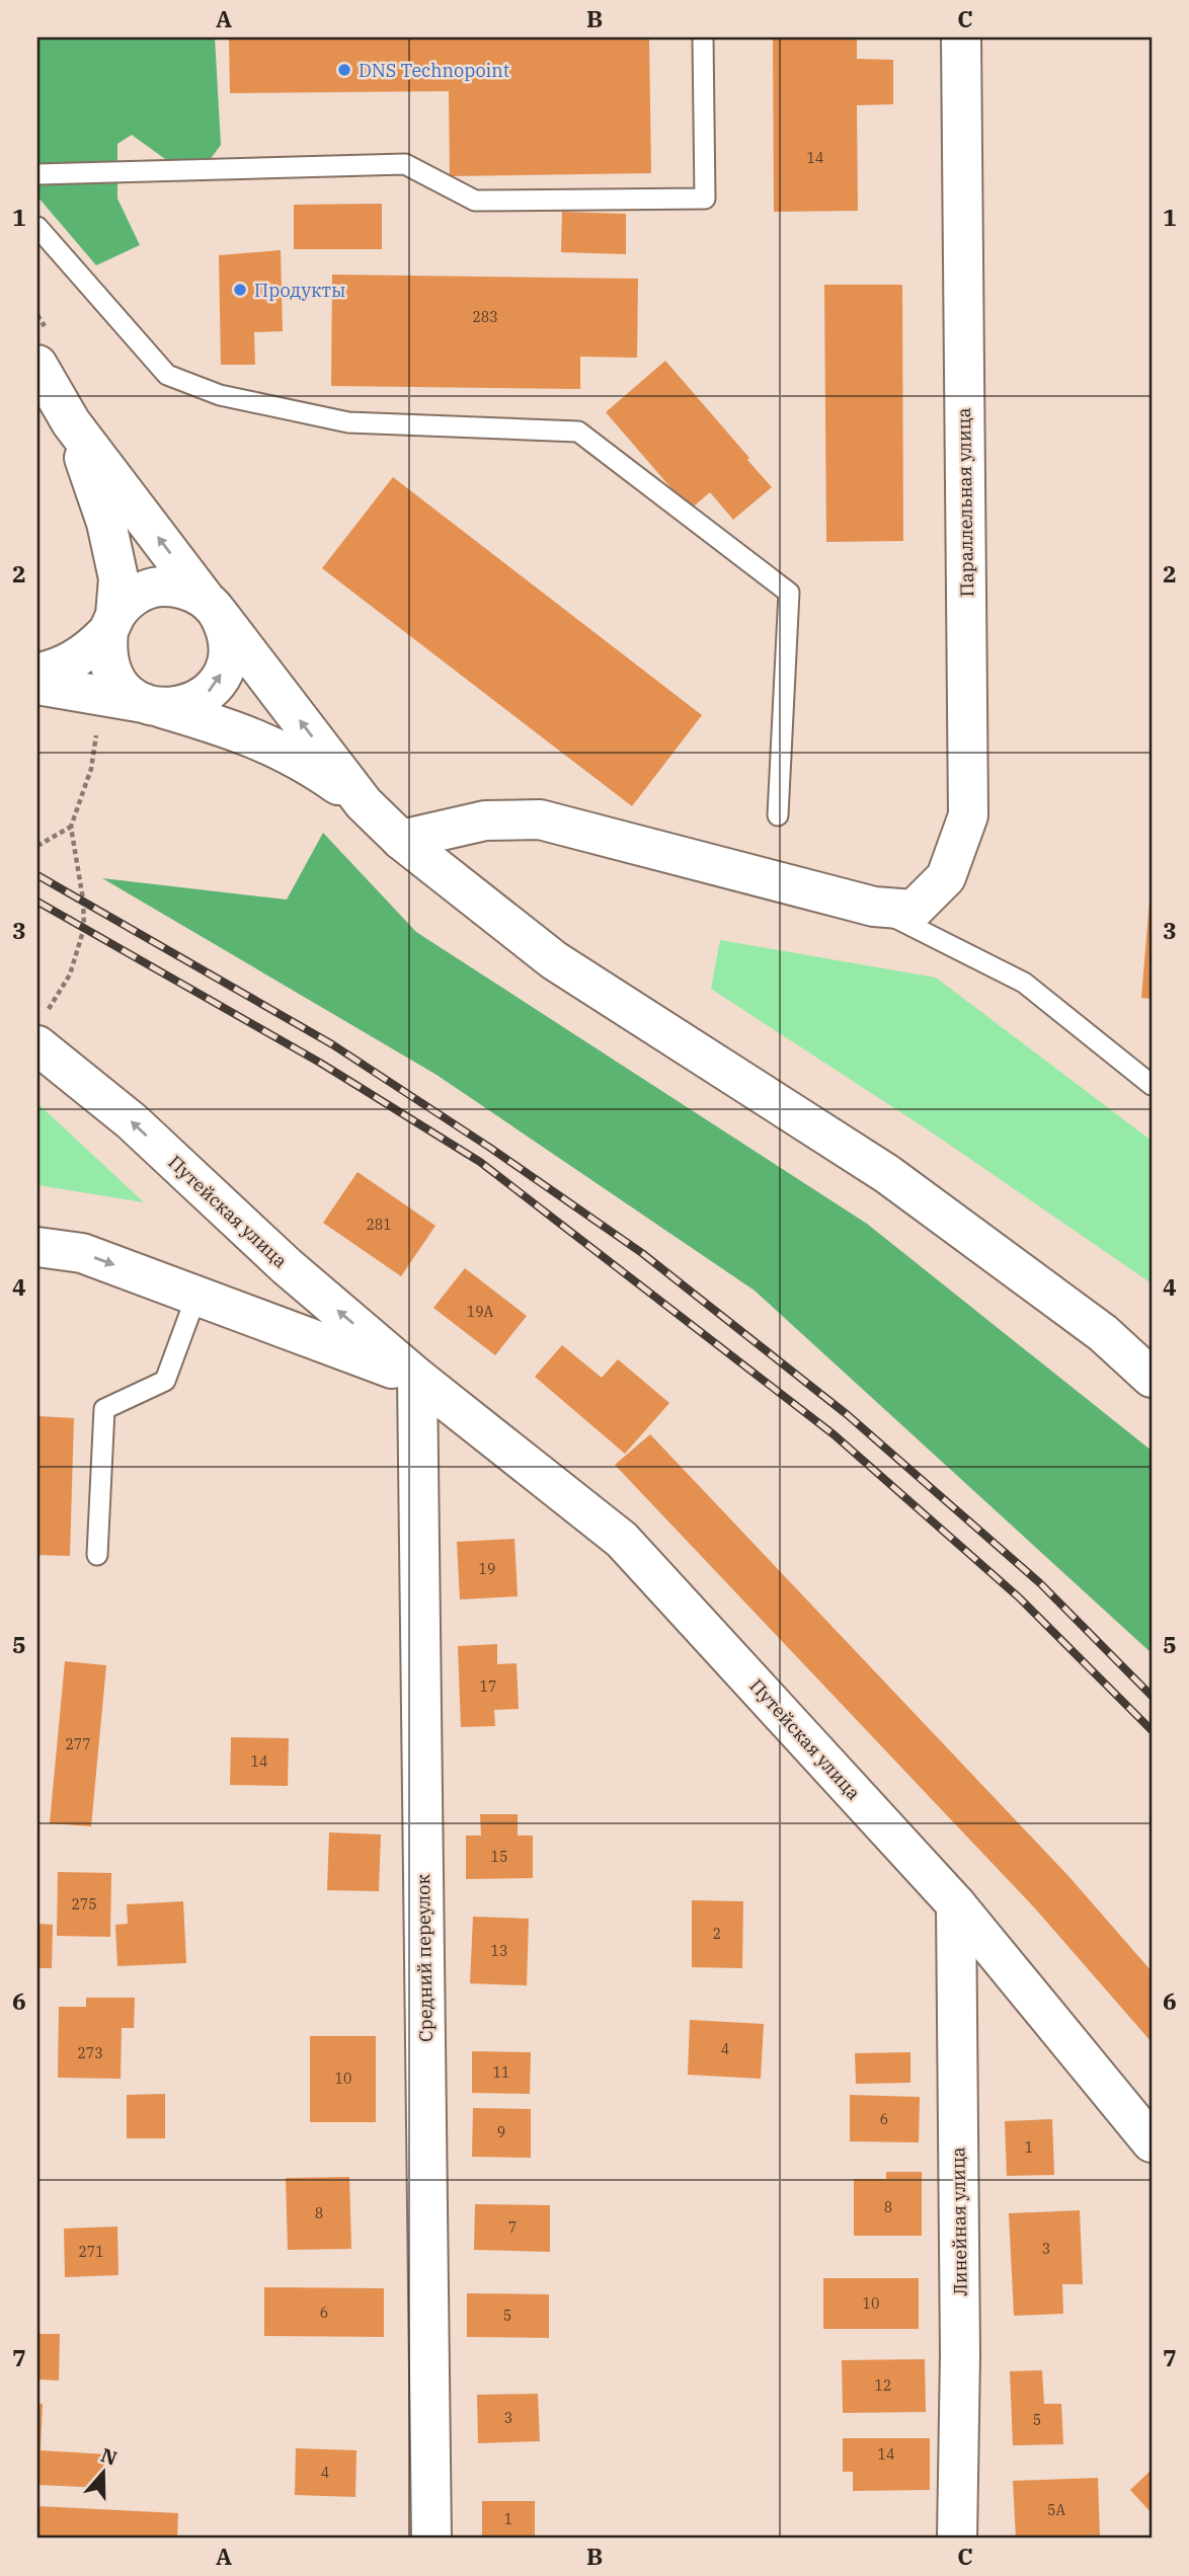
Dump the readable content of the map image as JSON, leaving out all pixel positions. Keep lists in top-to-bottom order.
{
  "streets": {
    "main road": [
      "Параллельная улица",
      "Путейская улица",
      "Средний переулок",
      "Линейная улица"
    ]
  },
  "crossings": [
    ["Путейская улица", "Средний переулок"],
    ["Путейская улица", "Линейная улица"]
  ],
  "places": ["DNS Technopoint", "Продукты"],
  "house_numbers": [
    "14",
    "283",
    "281",
    "19А",
    "19",
    "17",
    "277",
    "14",
    "15",
    "275",
    "2",
    "13",
    "4",
    "273",
    "11",
    "10",
    "6",
    "9",
    "1",
    "8",
    "8",
    "7",
    "3",
    "271",
    "10",
    "6",
    "5",
    "12",
    "3",
    "5",
    "14",
    "4",
    "5А",
    "1"
  ],
  "north": "top",
  "grid": {
    "columns": ["A", "B", "C"],
    "rows": [
      "1",
      "2",
      "3",
      "4",
      "5",
      "6",
      "7"
    ]
  }
}
